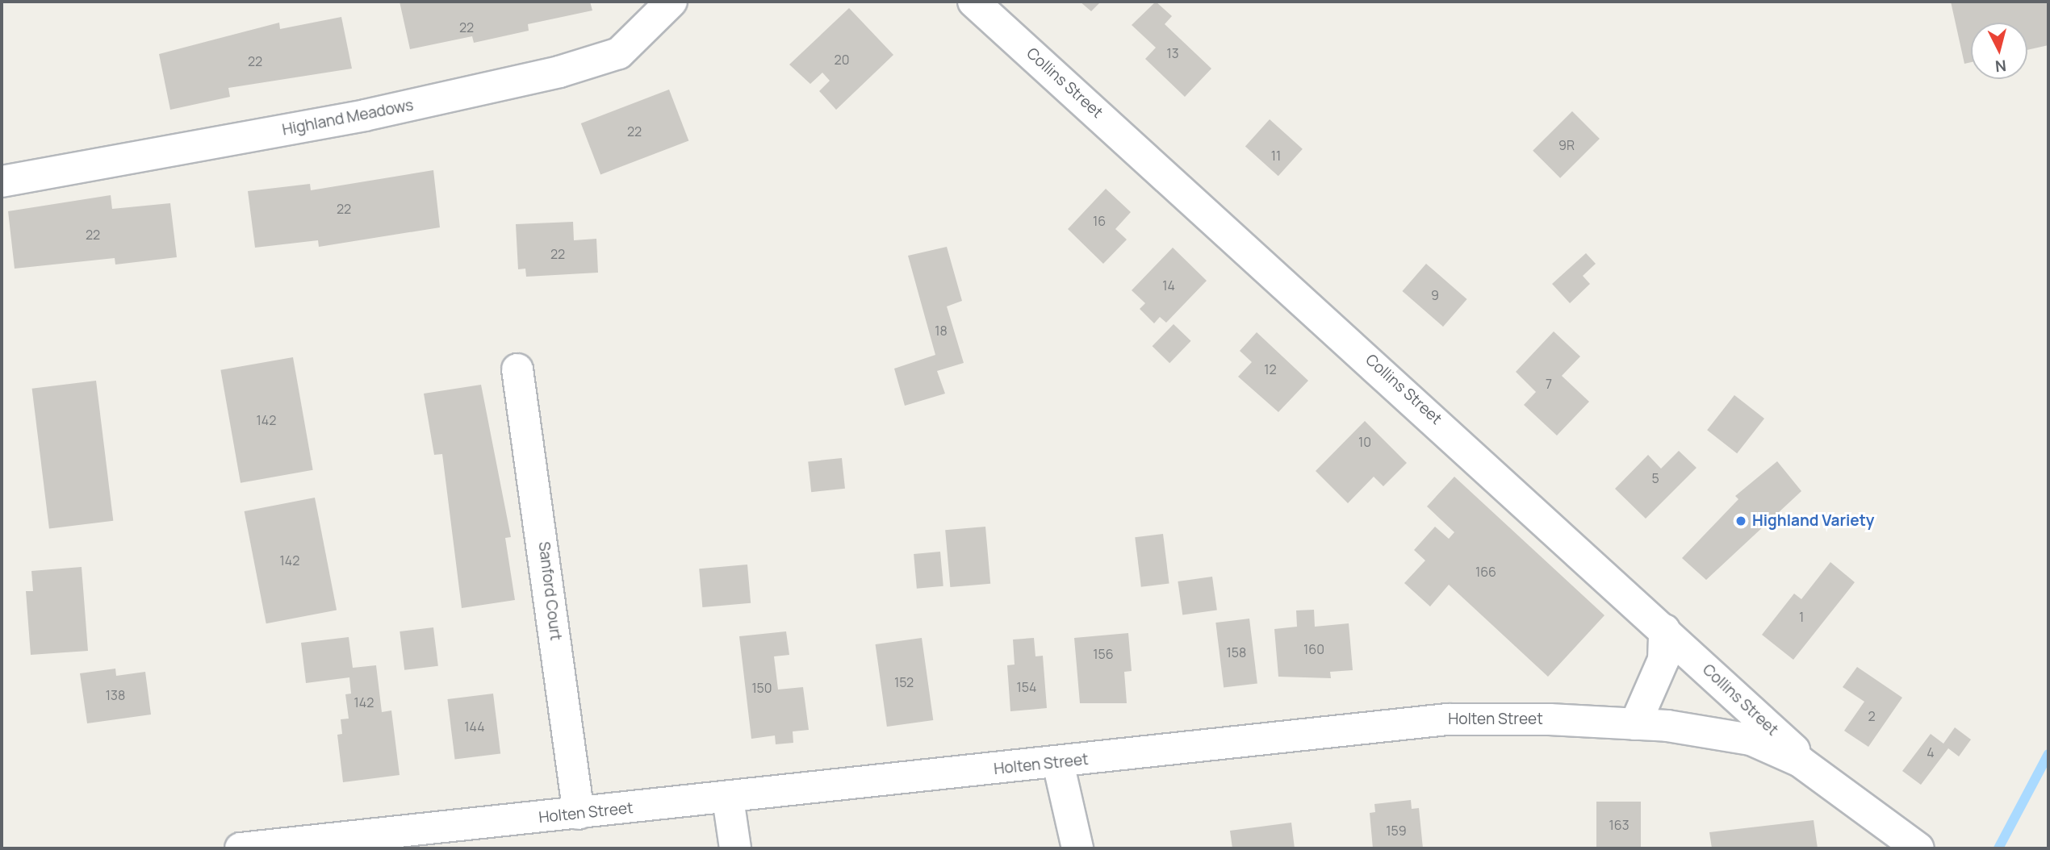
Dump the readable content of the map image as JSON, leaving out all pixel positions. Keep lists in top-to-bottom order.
{
  "streets": {
    "main road": [
      "Collins Street",
      "Highland Meadows",
      "Sanford Court",
      "Holten Street"
    ]
  },
  "crossings": [
    ["Collins Street", "Holten Street"],
    ["Sanford Court", "Holten Street"]
  ],
  "places": ["Highland Variety"],
  "house_numbers": [
    "22",
    "13",
    "20",
    "22",
    "22",
    "9R",
    "11",
    "22",
    "16",
    "22",
    "22",
    "14",
    "9",
    "18",
    "12",
    "7",
    "142",
    "10",
    "5",
    "142",
    "166",
    "1",
    "160",
    "158",
    "156",
    "152",
    "154",
    "150",
    "138",
    "142",
    "2",
    "144",
    "4",
    "163",
    "159"
  ],
  "north": "bottom"
}
